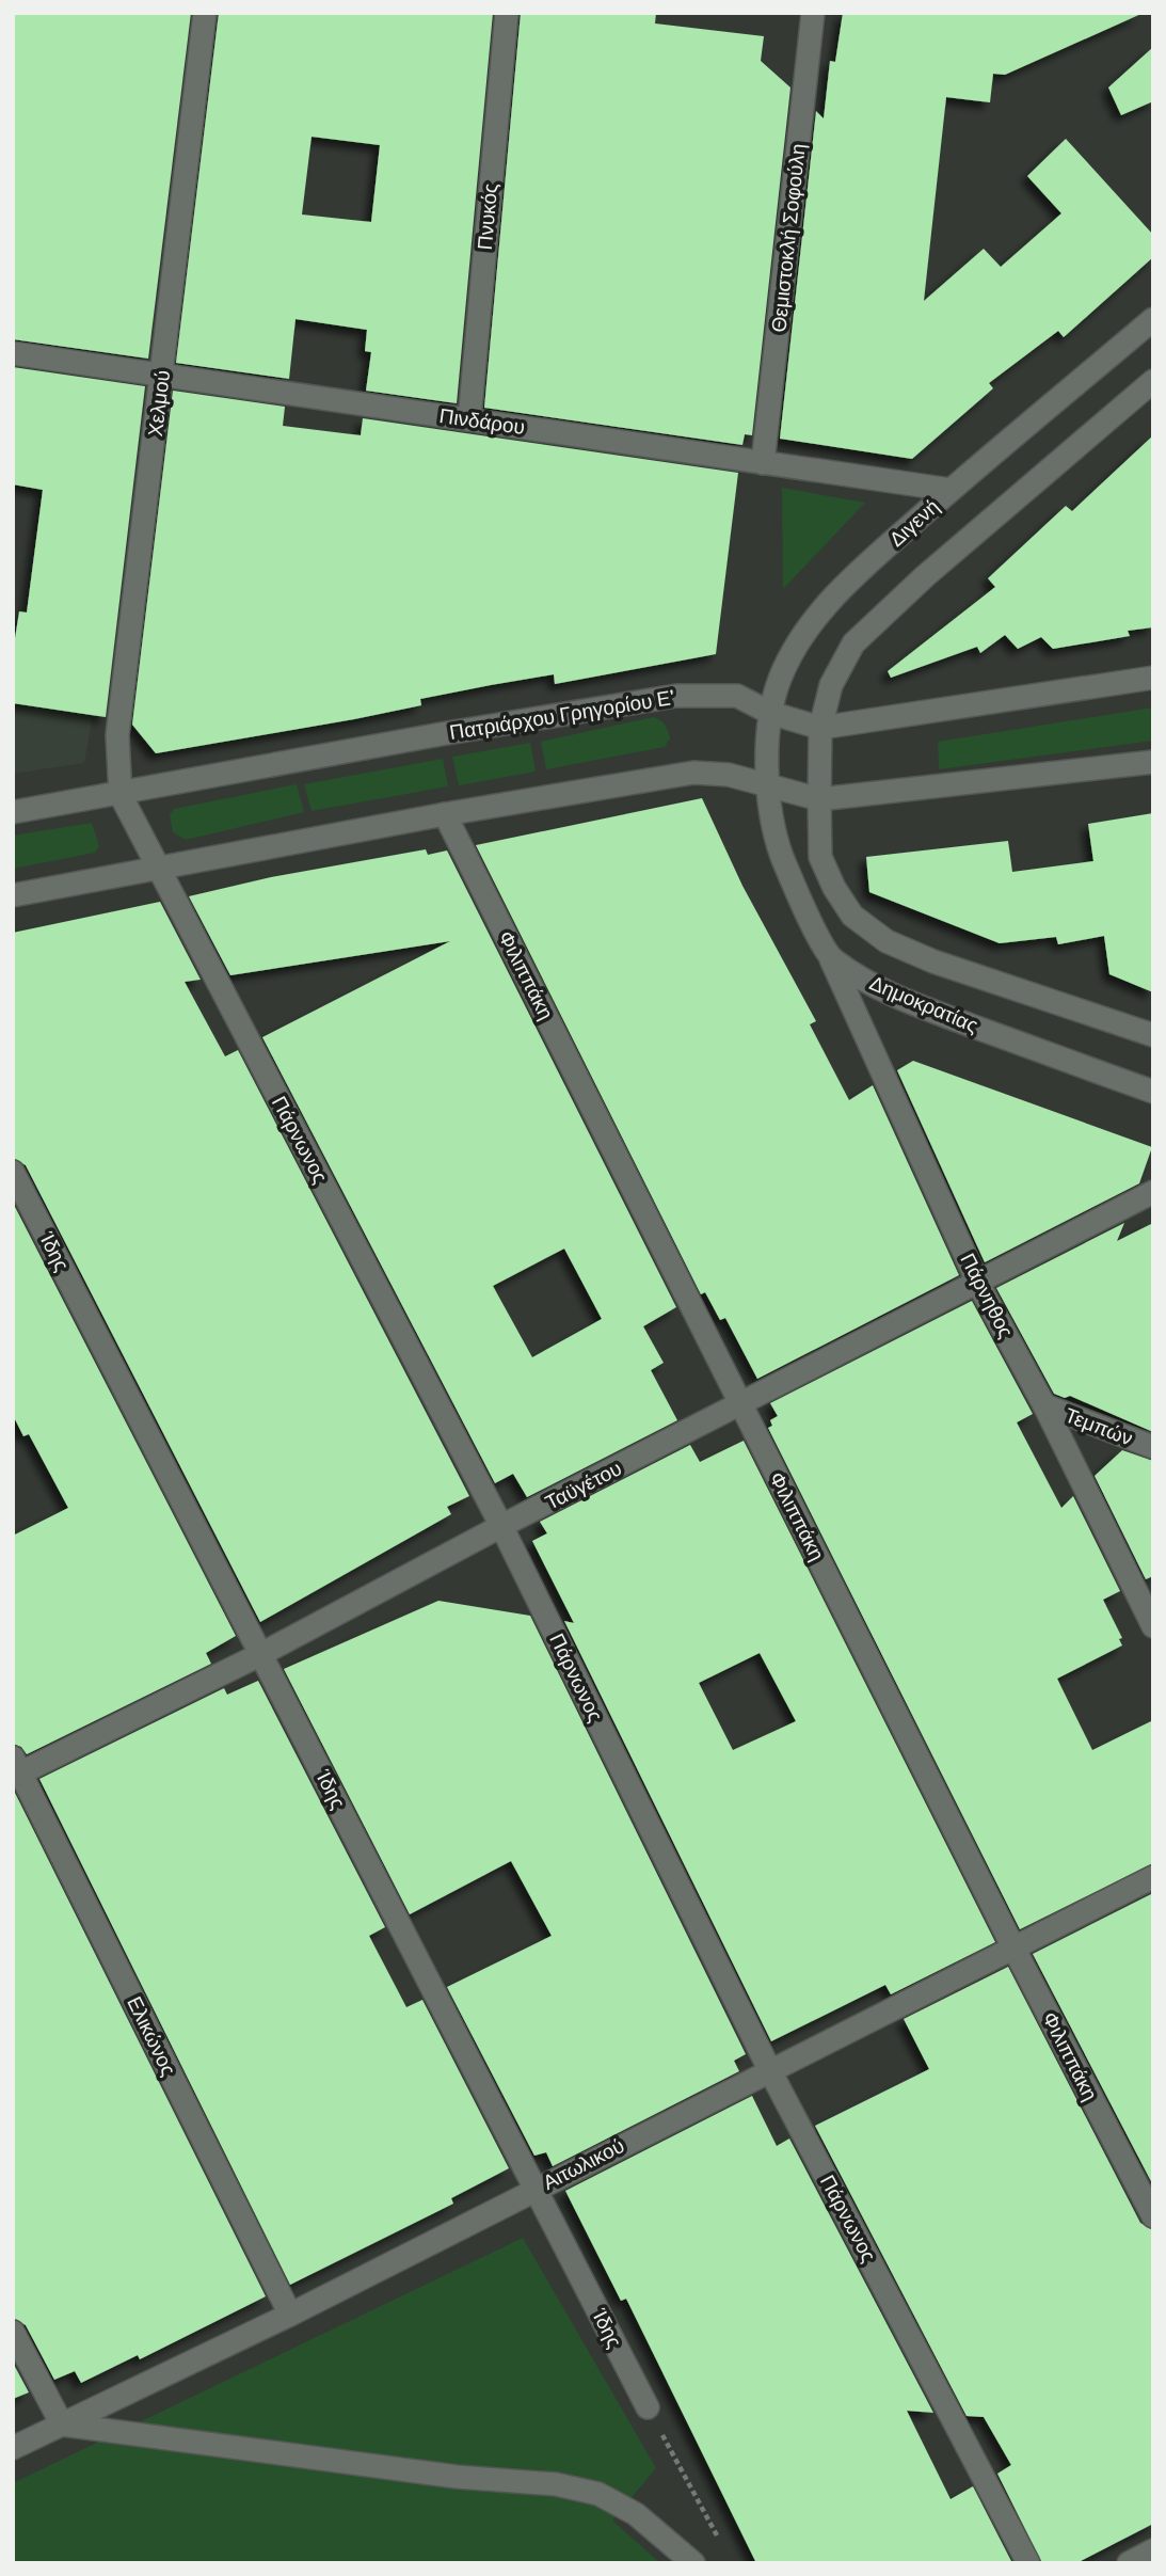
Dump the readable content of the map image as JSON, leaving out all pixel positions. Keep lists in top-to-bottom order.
{
  "streets": {
    "street": [
      "Πνυκός",
      "Θεμιστοκλή Σοφούλη",
      "Χελμού",
      "Πινδάρου",
      "Διγενή",
      "Πατριάρχου Γρηγορίου Ε'",
      "Φιλιππάκη",
      "Δημοκρατίας",
      "Πάρνωνος",
      "Ίδης",
      "Πάρνηθος",
      "Τεμπών",
      "Ταϋγέτου",
      "Ελικώνος",
      "Αιτωλικού"
    ]
  },
  "crossings": [
    ["Πνυκός", "Πινδάρου"],
    ["Θεμιστοκλή Σοφούλη", "Πινδάρου"],
    ["Χελμού", "Πινδάρου"],
    ["Χελμού", "Πατριάρχου Γρηγορίου Ε'"],
    ["Χελμού", "Πάρνωνος"],
    ["Πινδάρου", "Διγενή"],
    ["Διγενή", "Πατριάρχου Γρηγορίου Ε'"],
    ["Πατριάρχου Γρηγορίου Ε'", "Πάρνωνος"],
    ["Φιλιππάκη", "Ταϋγέτου"],
    ["Φιλιππάκη", "Αιτωλικού"],
    ["Δημοκρατίας", "Πάρνηθος"],
    ["Πάρνωνος", "Ταϋγέτου"],
    ["Πάρνωνος", "Αιτωλικού"],
    ["Ίδης", "Ταϋγέτου"],
    ["Ίδης", "Αιτωλικού"],
    ["Πάρνηθος", "Τεμπών"],
    ["Πάρνηθος", "Ταϋγέτου"],
    ["Ταϋγέτου", "Ελικώνος"],
    ["Ελικώνος", "Αιτωλικού"]
  ]
}
